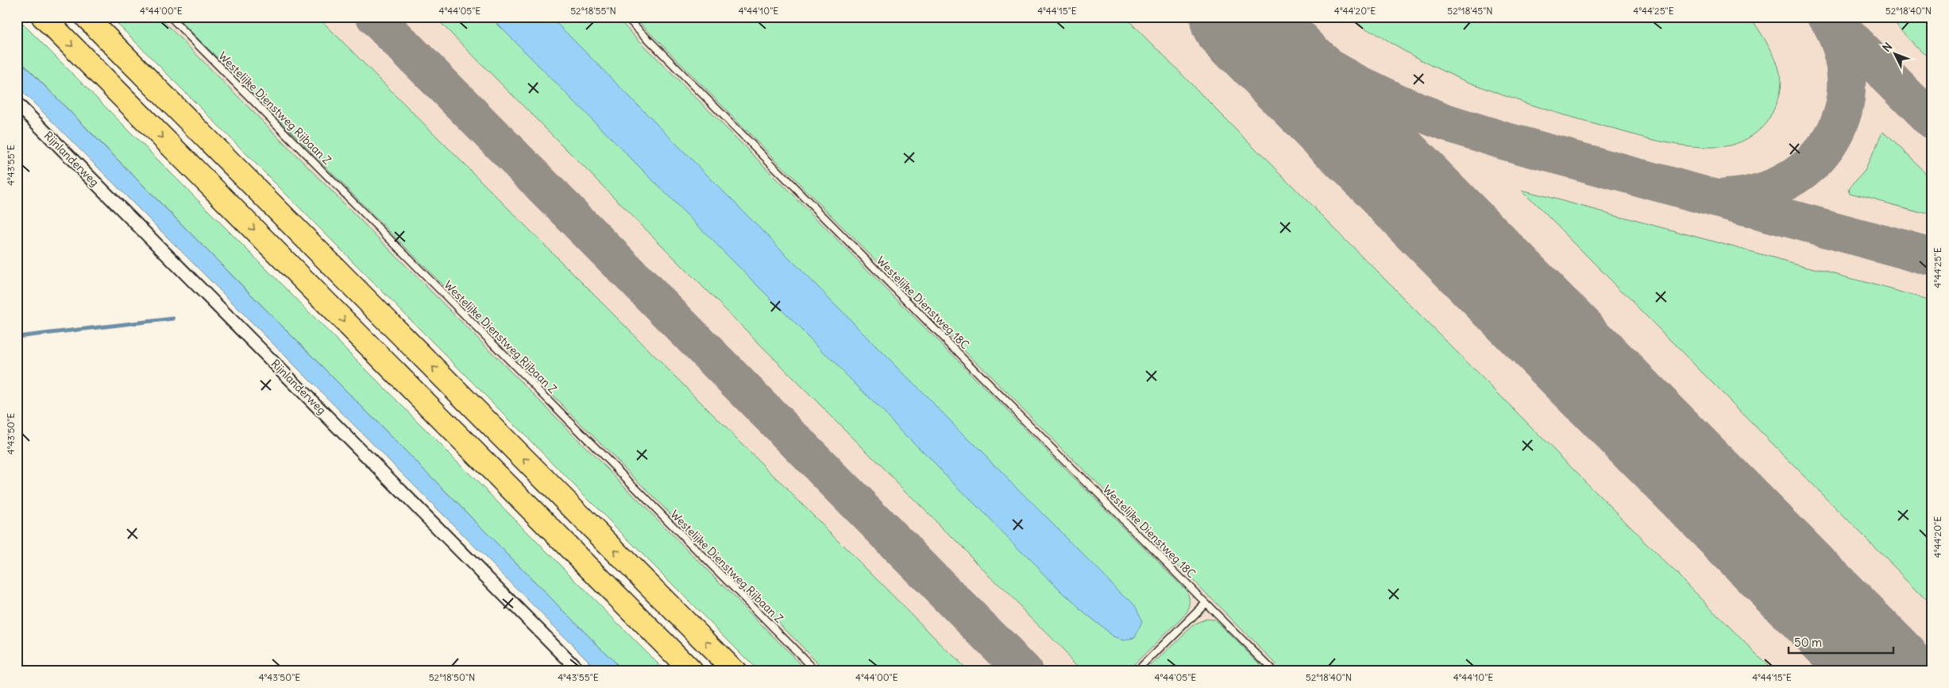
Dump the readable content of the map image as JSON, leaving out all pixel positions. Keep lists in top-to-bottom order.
{
  "streets": {
    "street": ["Rijnlanderweg"],
    "lane": ["Westelijke Dienstweg Rijbaan Z", "Westelijke Dienstweg 18C"]
  },
  "scale_bar": "50 m",
  "north": "top left",
  "coordinates": [
    "4°44'00\"E",
    "4°44'05\"E",
    "52°18'55\"N",
    "4°44'10\"E",
    "4°44'15\"E",
    "4°44'20\"E",
    "52°18'45\"N",
    "4°44'25\"E",
    "52°18'40\"N",
    "4°43'55\"E",
    "4°43'50\"E",
    "52°18'50\"N"
  ]
}
